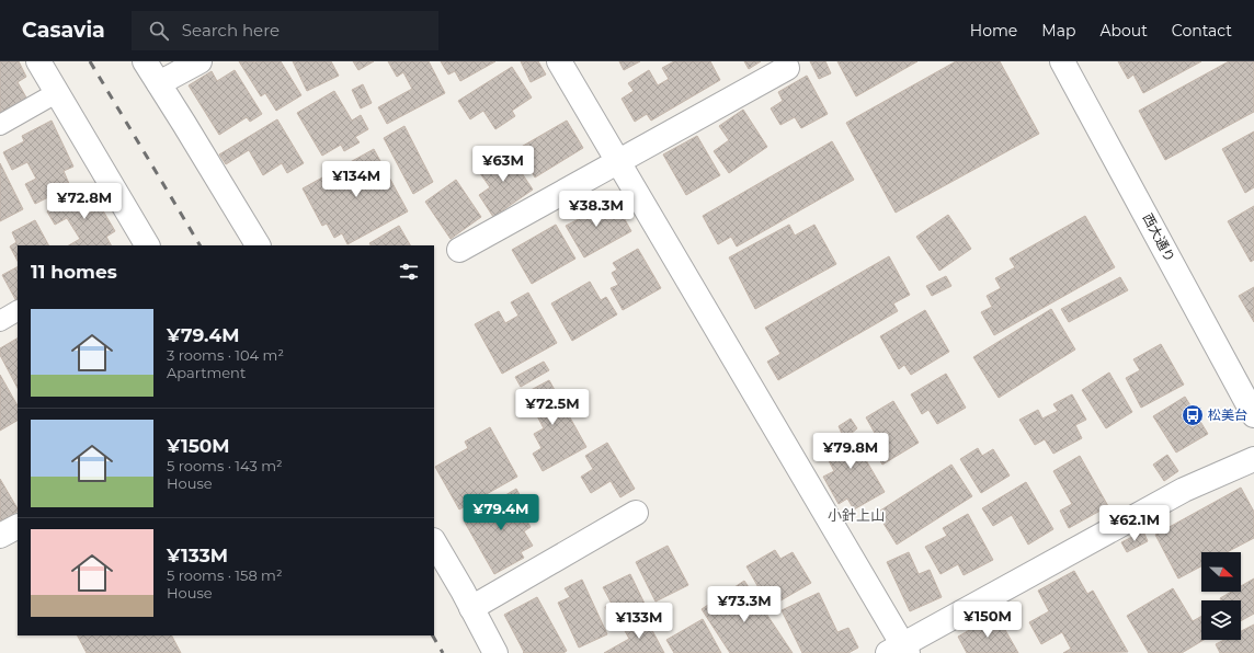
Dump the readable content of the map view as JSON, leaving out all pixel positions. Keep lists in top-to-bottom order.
{
  "streets": {
    "street": ["西大通り"]
  },
  "districts": ["小針上山"],
  "places": {
    "bus stop": ["松美台"]
  },
  "north": "right",
  "page": {
    "header": "Casavia",
    "search": "Search here",
    "nav": [
      "Home",
      "Map",
      "About",
      "Contact"
    ],
    "price": [
      "¥63M",
      "¥134M",
      "¥72.8M",
      "¥38.3M",
      "¥72.5M",
      "¥79.8M",
      "¥79.4M",
      "¥62.1M",
      "¥73.3M",
      "¥150M",
      "¥133M"
    ],
    "heading": "11 homes",
    "list": [
      {
        "name": "¥79.4M",
        "note": "3 rooms · 104 m² · Apartment"
      },
      {
        "name": "¥150M",
        "note": "5 rooms · 143 m² · House"
      },
      {
        "name": "¥133M",
        "note": "5 rooms · 158 m² · House"
      }
    ]
  }
}
